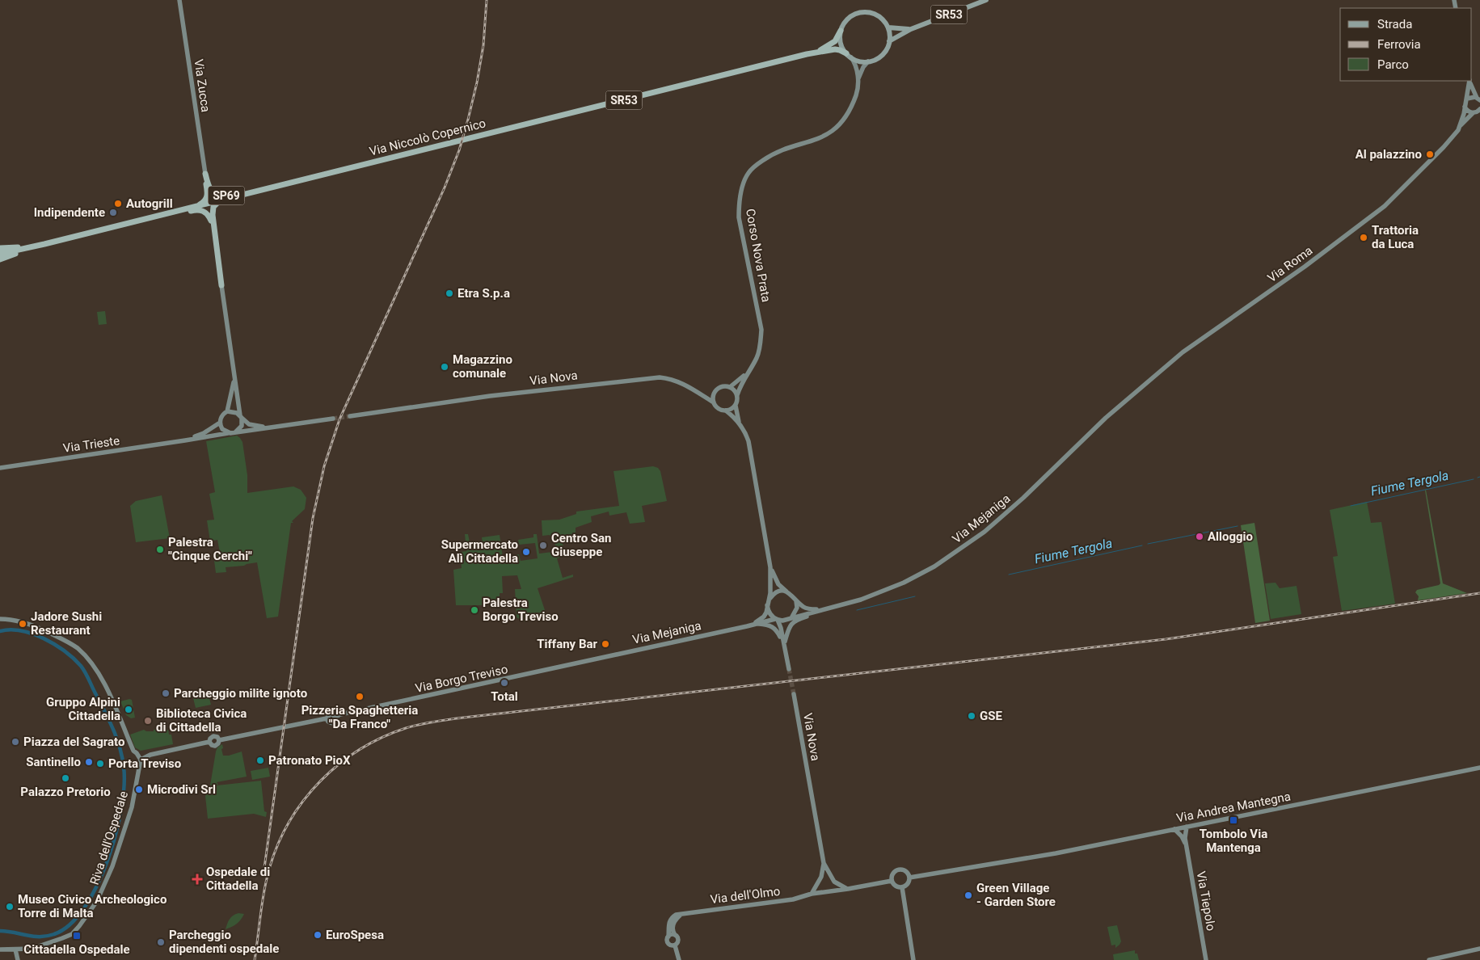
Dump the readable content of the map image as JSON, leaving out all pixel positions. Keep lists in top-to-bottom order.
{
  "streets": {
    "highway": ["SR53", "Via Niccolò Copernico", "SP69"],
    "main road": [
      "Via Zucca",
      "Corso Nova Prata",
      "Via Roma",
      "Via Nova",
      "Via Trieste",
      "Via Mejaniga",
      "Via Borgo Treviso",
      "Via Andrea Mantegna",
      "Riva dell'Ospedale",
      "Via dell'Olmo",
      "Via Tiepolo"
    ]
  },
  "crossings": [
    ["SR53", "Via Niccolò Copernico"],
    ["Via Zucca", "SP69"],
    ["Via Niccolò Copernico", "SP69"],
    ["SP69", "Via Trieste"],
    ["Corso Nova Prata", "Via Nova"],
    ["Via Roma", "Via Mejaniga"],
    ["Via Nova", "Via Mejaniga"],
    ["Via Mejaniga", "Via Borgo Treviso"],
    ["Via Borgo Treviso", "Riva dell'Ospedale"],
    ["Via Andrea Mantegna", "Via dell'Olmo"],
    ["Via Andrea Mantegna", "Via Tiepolo"]
  ],
  "water": ["Fiume Tergola"],
  "places": {
    "other": [
      "Al palazzino",
      "Autogrill",
      "Indipendente",
      "Trattoria da Luca",
      "Etra S.p.a",
      "Magazzino comunale",
      "Alloggio",
      "Centro San Giuseppe",
      "Palestra \"Cinque Cerchi\"",
      "Supermercato Alì Cittadella",
      "Palestra Borgo Treviso",
      "Jadore Sushi Restaurant",
      "Tiffany Bar",
      "Total",
      "Parcheggio milite ignoto",
      "Pizzeria Spaghetteria \"Da Franco\"",
      "Gruppo Alpini Cittadella",
      "GSE",
      "Biblioteca Civica di Cittadella",
      "Piazza del Sagrato",
      "Patronato PioX",
      "Santinello",
      "Porta Treviso",
      "Palazzo Pretorio",
      "Microdivi Srl",
      "Green Village - Garden Store",
      "Museo Civico Archeologico Torre di Malta",
      "EuroSpesa",
      "Parcheggio dipendenti ospedale"
    ],
    "transit": ["Tombolo Via Mantenga", "Cittadella Ospedale"],
    "health": ["Ospedale di Cittadella"]
  },
  "legend": ["Strada", "Ferrovia", "Parco"]
}
